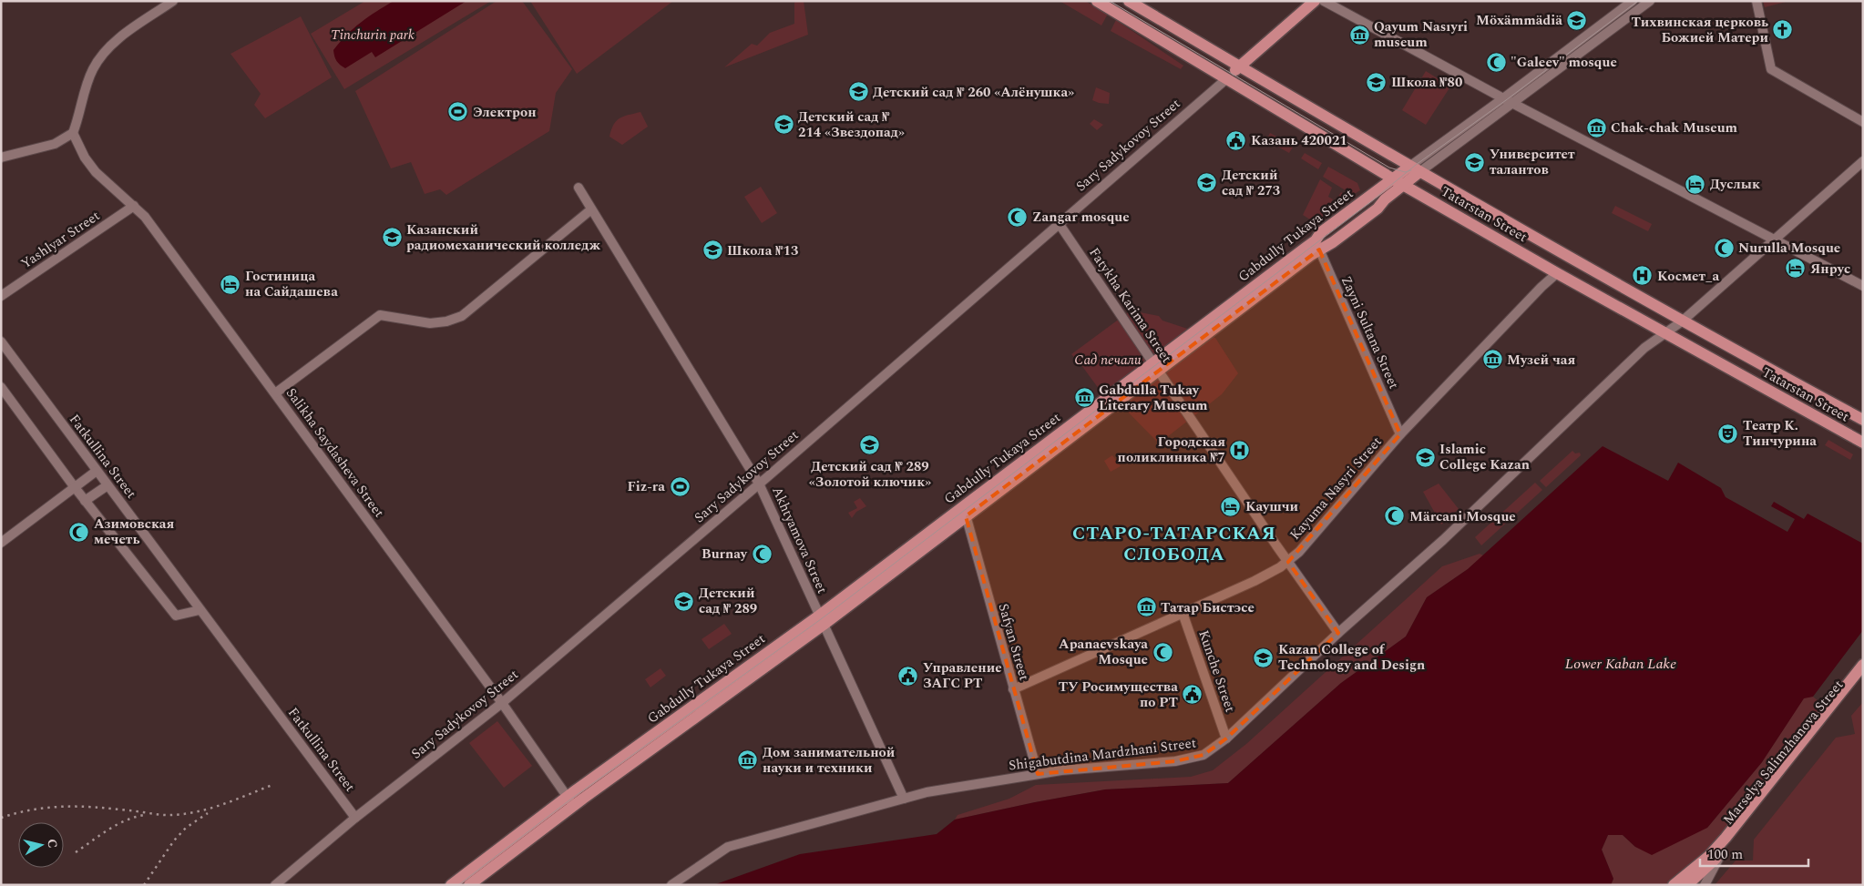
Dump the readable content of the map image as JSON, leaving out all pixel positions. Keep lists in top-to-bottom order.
{
  "streets": {
    "main road": ["Tatarstan Street", "Gabdully Tukaya Street", "Marselya Salimzhanova Street"],
    "street": [
      "Sary Sadykovoy Street",
      "Yashlyar Street",
      "Fatykha Karima Street",
      "Zayni Sultana Street",
      "Salikha Saydasheva Street",
      "Fatkullina Street",
      "Kayuma Nasyri Street",
      "Akhtyamova Street",
      "Safyan Street",
      "Kunche Street",
      "Shigabutdina Mardzhani Street"
    ]
  },
  "crossings": [
    ["Sary Sadykovoy Street", "Tatarstan Street"],
    ["Sary Sadykovoy Street", "Fatykha Karima Street"],
    ["Sary Sadykovoy Street", "Salikha Saydasheva Street"],
    ["Sary Sadykovoy Street", "Fatkullina Street"],
    ["Sary Sadykovoy Street", "Akhtyamova Street"],
    ["Tatarstan Street", "Gabdully Tukaya Street"],
    ["Tatarstan Street", "Kayuma Nasyri Street"],
    ["Tatarstan Street", "Shigabutdina Mardzhani Street"],
    ["Gabdully Tukaya Street", "Fatykha Karima Street"],
    ["Gabdully Tukaya Street", "Zayni Sultana Street"],
    ["Gabdully Tukaya Street", "Salikha Saydasheva Street"],
    ["Gabdully Tukaya Street", "Akhtyamova Street"],
    ["Gabdully Tukaya Street", "Safyan Street"],
    ["Yashlyar Street", "Salikha Saydasheva Street"],
    ["Fatykha Karima Street", "Kayuma Nasyri Street"],
    ["Fatykha Karima Street", "Shigabutdina Mardzhani Street"],
    ["Zayni Sultana Street", "Kayuma Nasyri Street"],
    ["Kayuma Nasyri Street", "Safyan Street"],
    ["Kayuma Nasyri Street", "Kunche Street"],
    ["Akhtyamova Street", "Shigabutdina Mardzhani Street"],
    ["Safyan Street", "Shigabutdina Mardzhani Street"],
    ["Kunche Street", "Shigabutdina Mardzhani Street"]
  ],
  "districts": ["СТАРО-ТАТАРСКАЯ СЛОБОДА"],
  "water": ["Lower Kaban Lake"],
  "parks": ["Tinchurin park", "Сад печали"],
  "places": {
    "school or university": [
      "Möxämmädiä",
      "Школа №80",
      "Детский сад № 260 «Алёнушка»",
      "Детский сад № 214 «Звездопад»",
      "Университет талантов",
      "Детский сад № 273",
      "Казанский радиомеханический колледж",
      "Школа №13",
      "Детский сад № 289 «Золотой ключик»",
      "Islamic College Kazan",
      "Детский сад № 289",
      "Kazan College of Technology and Design"
    ],
    "church": ["Тихвинская церковь Божией Матери"],
    "museum": [
      "Qayum Nasıyri museum",
      "Chak-chak Museum",
      "Музей чая",
      "Gabdulla Tukay Literary Museum",
      "Татар Бистэсе",
      "Дом занимательной науки и техники"
    ],
    "mosque": [
      "\"Galeev\" mosque",
      "Zangar mosque",
      "Nurulla Mosque",
      "Märcani Mosque",
      "Азимовская мечеть",
      "Burnay",
      "Apanaevskaya Mosque"
    ],
    "sports": ["Электрон", "Fiz-ra"],
    "public building": ["Казань 420021", "Управление ЗАГС РТ", "ТУ Росимущества по РТ"],
    "hotel": [
      "Дуслык",
      "Янрус",
      "Гостиница на Сайдашева",
      "Каушчи"
    ],
    "hospital": ["Космет_а", "Городская поликлиника №7"],
    "theatre": ["Театр К. Тинчурина"]
  },
  "scale_bar": "100 m",
  "north": "right"
}
